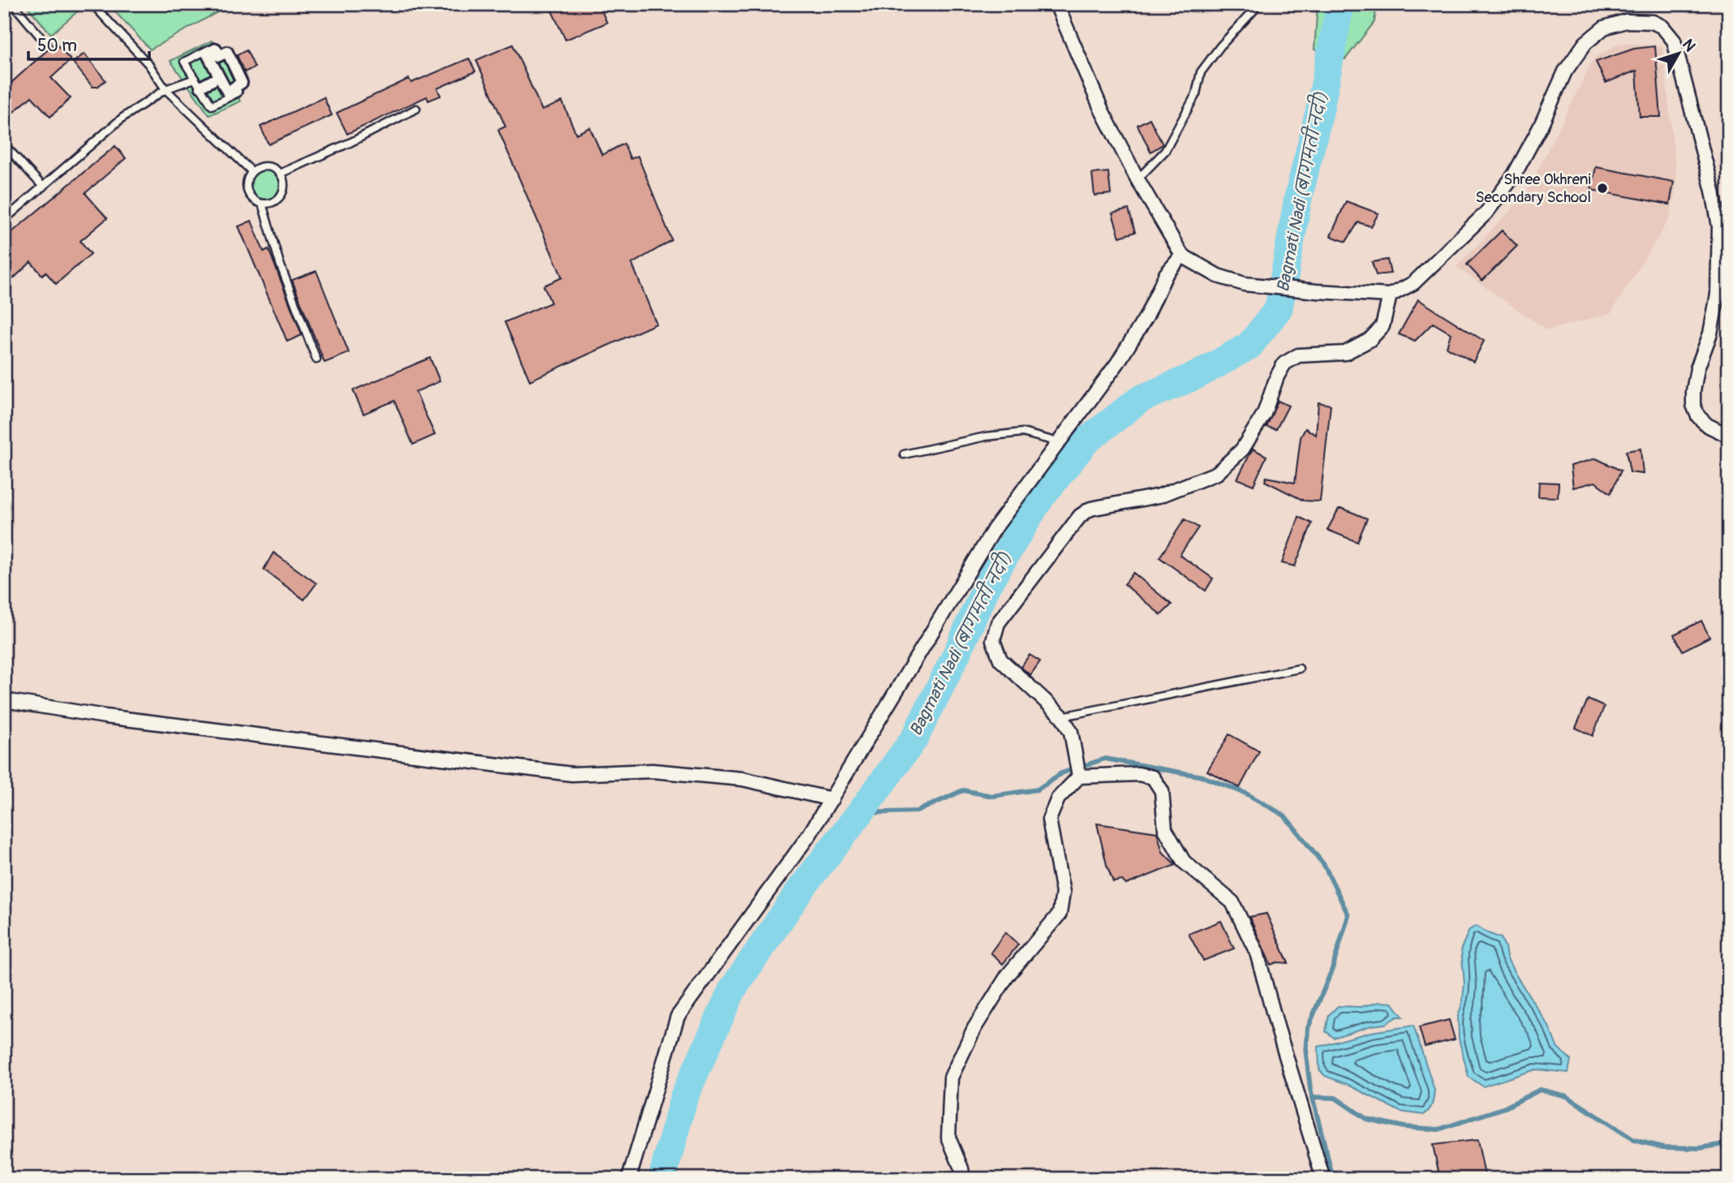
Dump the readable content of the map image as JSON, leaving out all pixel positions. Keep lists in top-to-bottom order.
{
  "water": ["Bagmati Nadi (बागमती नदी)"],
  "places": ["Shree Okhreni Secondary School"],
  "scale_bar": "50 m",
  "north": "top right"
}
